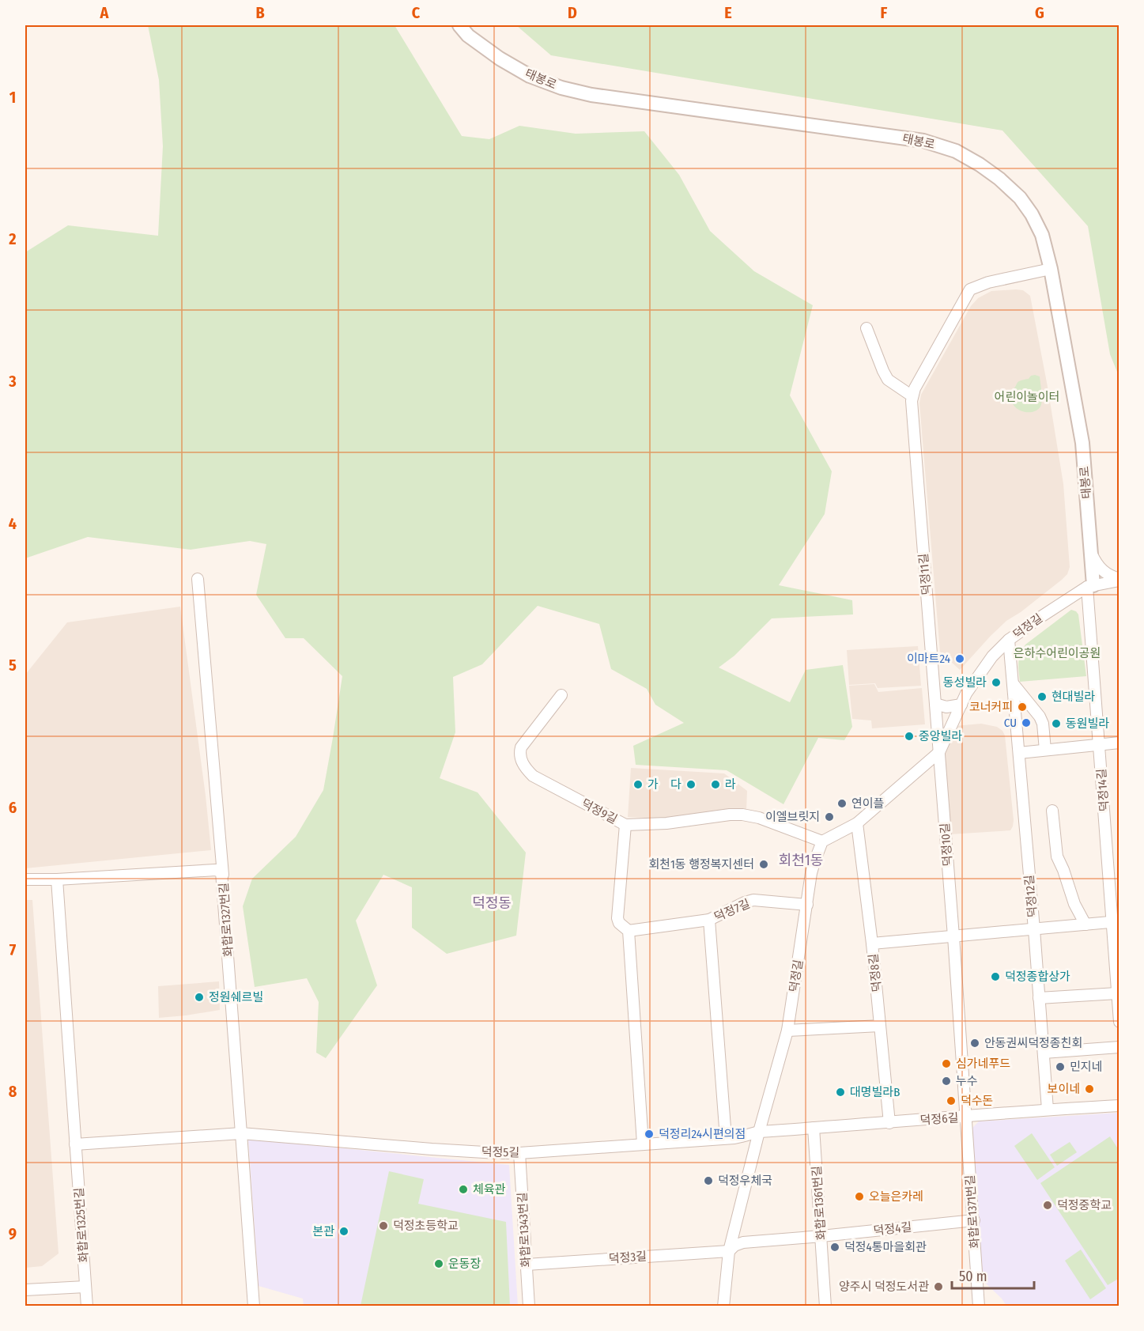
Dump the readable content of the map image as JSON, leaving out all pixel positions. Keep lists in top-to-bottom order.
{
  "streets": {
    "street": [
      "태봉로",
      "덕정11길",
      "덕정길",
      "덕정14길",
      "덕정9길",
      "덕정10길",
      "덕정12길",
      "덕정7길",
      "화합로1327번길",
      "덕정8길",
      "덕정6길",
      "덕정5길",
      "화합로1361번길",
      "화합로1371번길",
      "화합로1325번길",
      "덕정4길",
      "화합로1343번길",
      "덕정3길"
    ]
  },
  "crossings": [
    ["태봉로", "덕정11길"],
    ["태봉로", "덕정길"],
    ["태봉로", "덕정14길"],
    ["덕정11길", "덕정길"],
    ["덕정11길", "덕정10길"],
    ["덕정길", "덕정14길"],
    ["덕정길", "덕정9길"],
    ["덕정길", "덕정10길"],
    ["덕정길", "덕정12길"],
    ["덕정길", "덕정7길"],
    ["덕정길", "덕정8길"],
    ["덕정길", "덕정6길"],
    ["덕정길", "덕정5길"],
    ["덕정길", "덕정4길"],
    ["덕정길", "덕정3길"],
    ["덕정10길", "덕정6길"],
    ["덕정10길", "화합로1371번길"],
    ["덕정12길", "덕정6길"],
    ["화합로1327번길", "덕정5길"],
    ["화합로1327번길", "화합로1325번길"],
    ["덕정8길", "덕정6길"],
    ["덕정6길", "덕정5길"],
    ["덕정6길", "화합로1361번길"],
    ["덕정6길", "화합로1371번길"],
    ["덕정5길", "화합로1343번길"],
    ["화합로1361번길", "덕정4길"],
    ["화합로1371번길", "덕정4길"],
    ["덕정4길", "덕정3길"],
    ["화합로1343번길", "덕정3길"]
  ],
  "districts": ["회천1동", "덕정동"],
  "parks": ["어린이놀이터", "은하수어린이공원"],
  "places": [
    "이마트24",
    "동성빌라",
    "현대빌라",
    "코너커피",
    "CU",
    "동원빌라",
    "중앙빌라",
    "가",
    "다",
    "라",
    "연이플",
    "이엘브릿지",
    "회천1동 행정복지센터",
    "덕정종합상가",
    "정원쉐르빌",
    "안동권씨덕정종친회",
    "심가네푸드",
    "민지네",
    "누수",
    "보이네",
    "대명빌라B",
    "덕수돈",
    "덕정리24시편의점",
    "덕정우체국",
    "체육관",
    "오늘은카레",
    "덕정중학교",
    "덕정초등학교",
    "본관",
    "덕정4통마을회관",
    "운동장",
    "양주시 덕정도서관"
  ],
  "scale_bar": "50 m",
  "grid": {
    "columns": [
      "A",
      "B",
      "C",
      "D",
      "E",
      "F",
      "G"
    ],
    "rows": [
      "1",
      "2",
      "3",
      "4",
      "5",
      "6",
      "7",
      "8",
      "9"
    ]
  }
}
